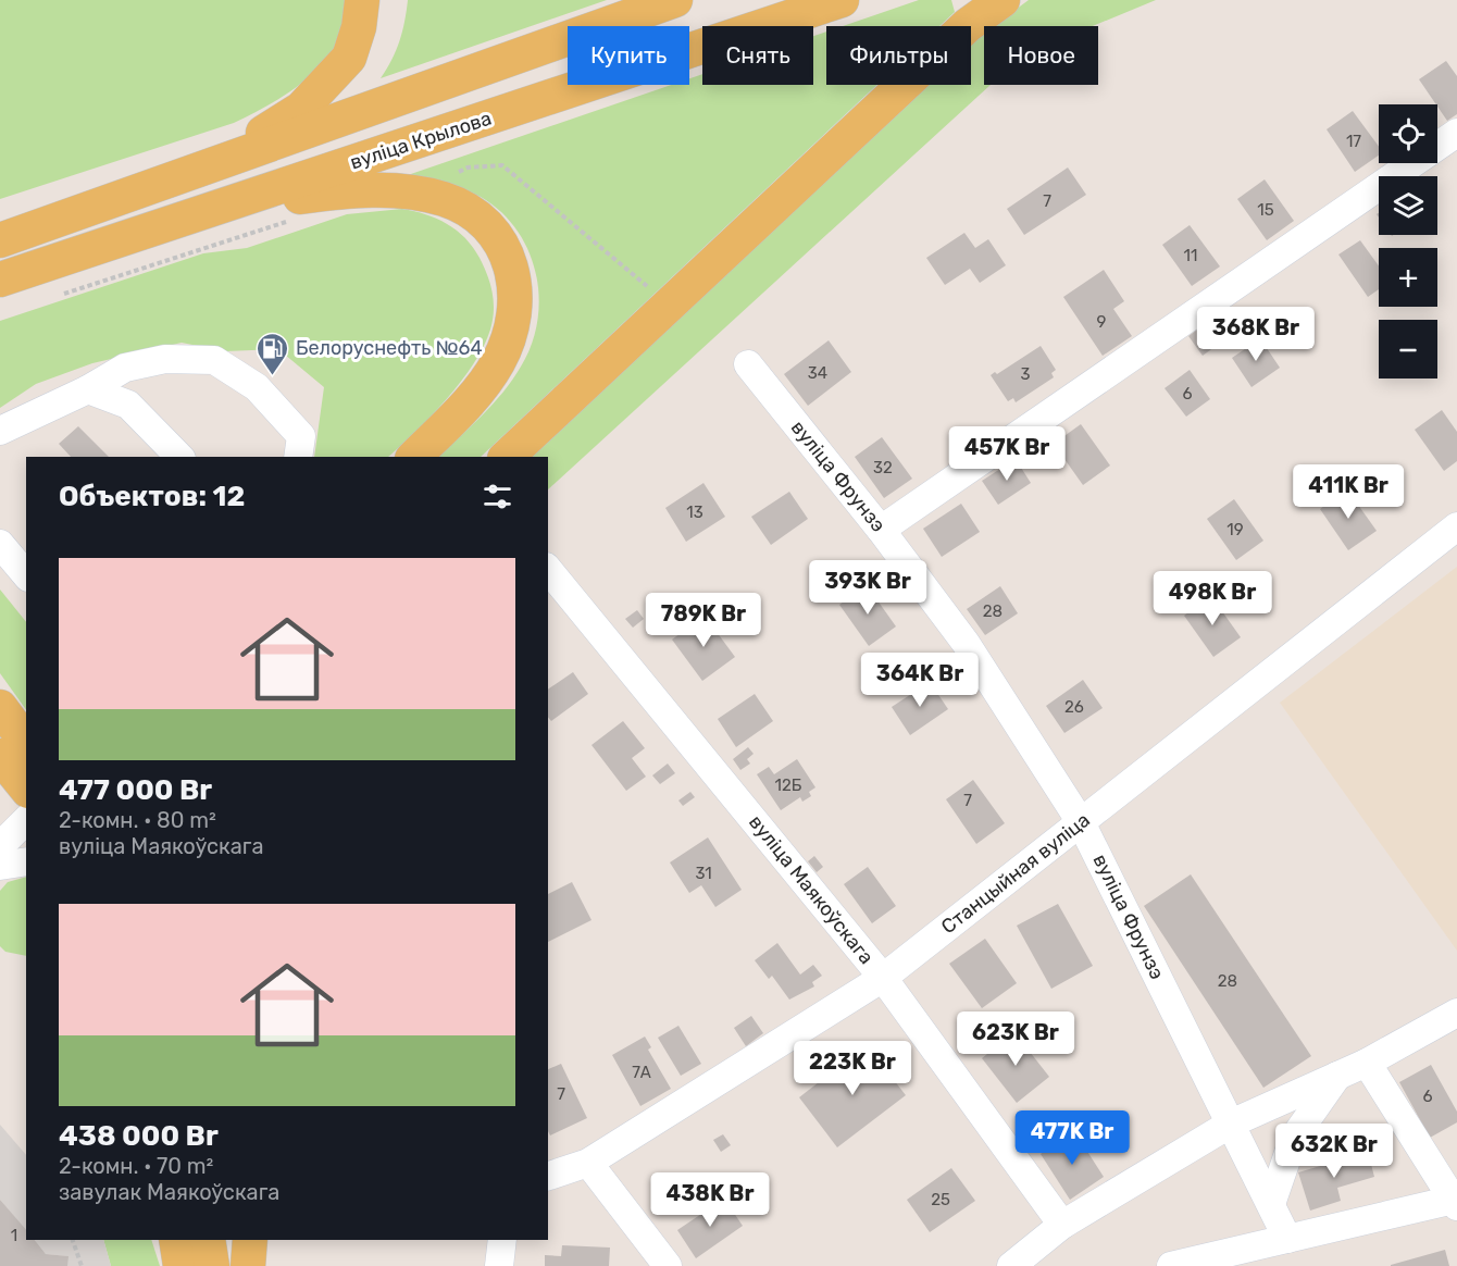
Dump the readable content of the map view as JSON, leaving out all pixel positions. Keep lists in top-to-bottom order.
{
  "streets": {
    "main road": ["вуліца Крылова"],
    "street": ["вуліца Фрунзэ", "Станцыйная вуліца", "вуліца Маякоўскага"]
  },
  "crossings": [
    ["вуліца Фрунзэ", "Станцыйная вуліца"],
    ["Станцыйная вуліца", "вуліца Маякоўскага"]
  ],
  "places": {
    "fuel station": ["Белоруснефть №64"]
  },
  "house_numbers": [
    "17",
    "7",
    "15",
    "11",
    "9",
    "34",
    "3",
    "6",
    "32",
    "13",
    "19",
    "28",
    "26",
    "12Б",
    "7",
    "31",
    "28",
    "7А",
    "7",
    "6",
    "25",
    "1"
  ],
  "page": {
    "chip": [
      "Купить",
      "Снять",
      "Фильтры",
      "Новое"
    ],
    "map_buttons": ["+", "−"],
    "price": [
      "368K Br",
      "457K Br",
      "411K Br",
      "393K Br",
      "498K Br",
      "789K Br",
      "364K Br",
      "623K Br",
      "223K Br",
      "477K Br",
      "632K Br",
      "438K Br"
    ],
    "heading": "Объектов: 12",
    "list": [
      {
        "name": "477 000 Br",
        "note": "2-комн. · 80 m² · вуліца Маякоўскага"
      },
      {
        "name": "438 000 Br",
        "note": "2-комн. · 70 m² · завулак Маякоўскага"
      }
    ]
  }
}
